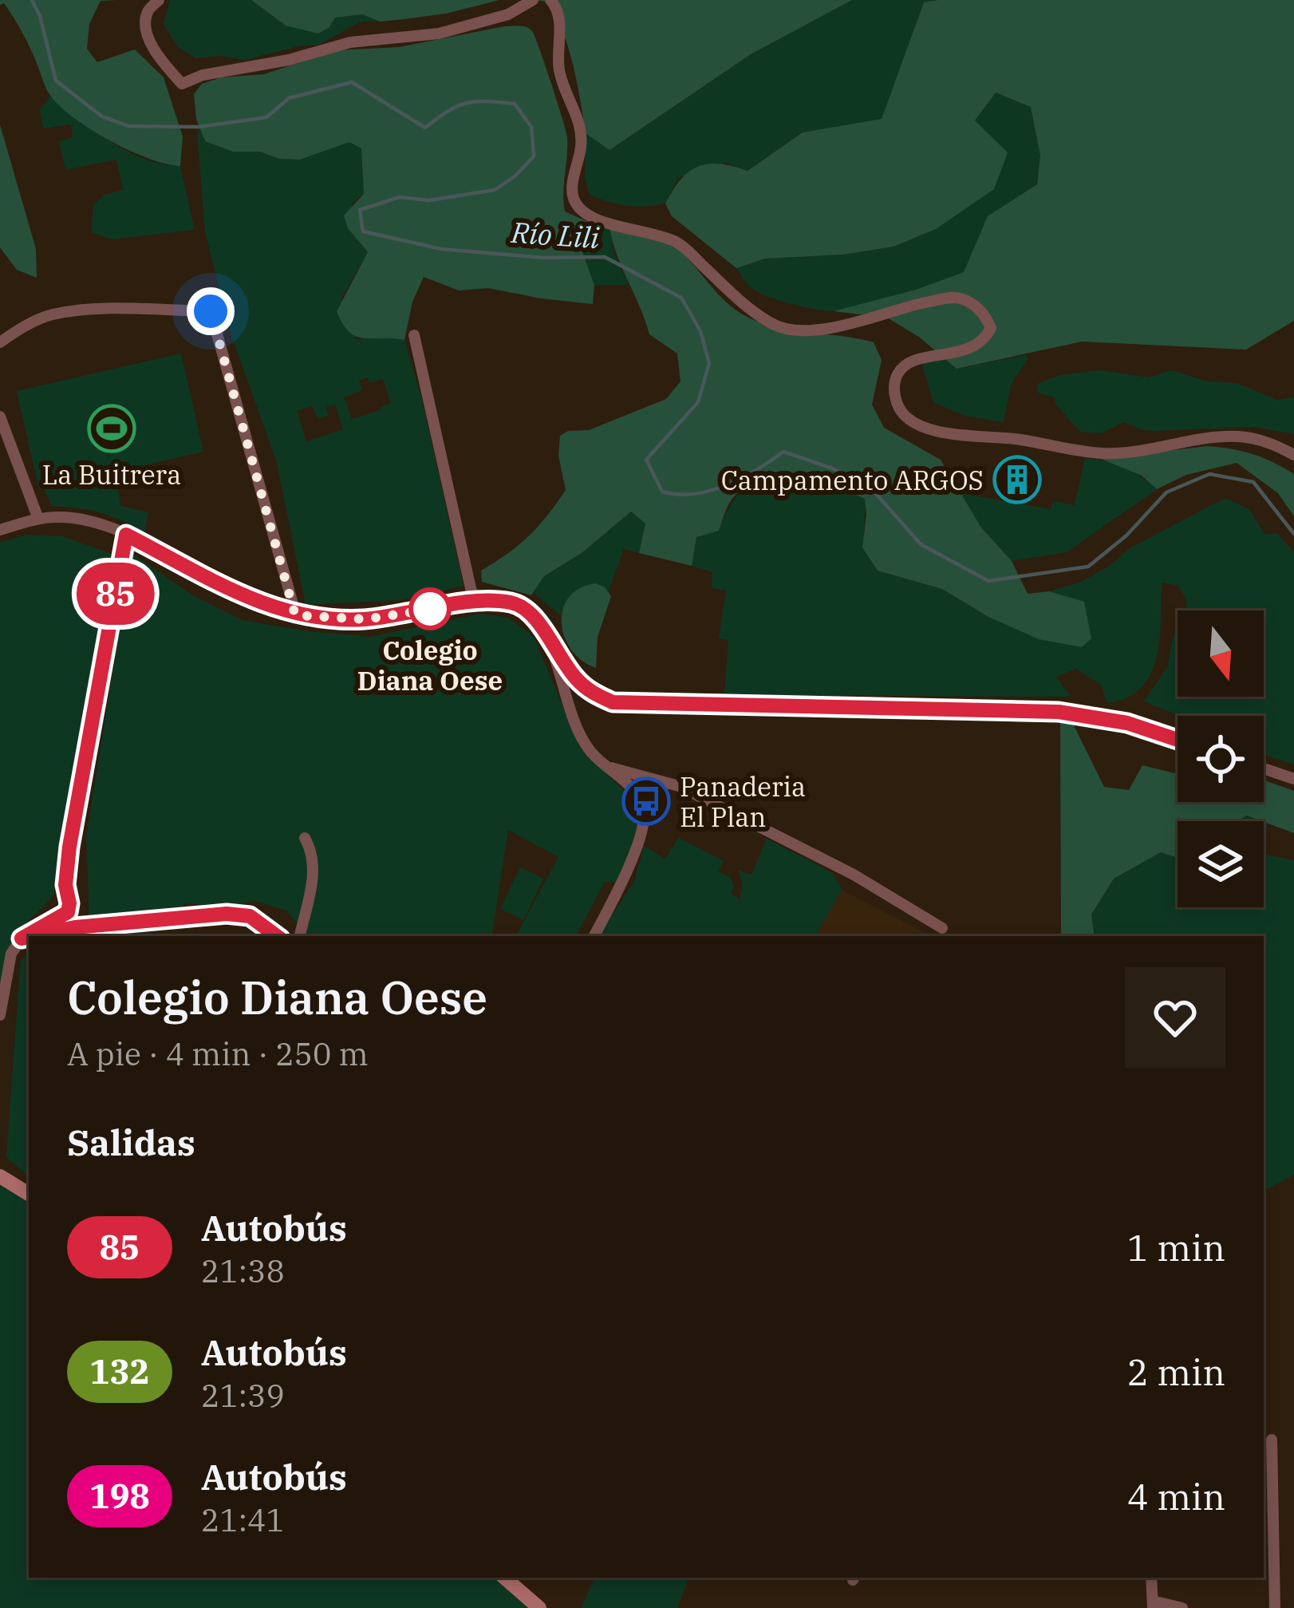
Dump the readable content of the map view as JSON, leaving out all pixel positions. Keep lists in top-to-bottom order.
{
  "water": ["Río Lili"],
  "places": {
    "sports": ["La Buitrera"],
    "building": ["Campamento ARGOS"],
    "other": ["Colegio Diana Oese"],
    "bus stop": ["Panaderia El Plan"]
  },
  "lines": ["bus line 85"],
  "north": "bottom",
  "page": {
    "on_map": "85",
    "heading": [
      ["Colegio Diana Oese", "A pie · 4 min · 250 m"],
      "Salidas"
    ],
    "list": [
      {
        "mark": "85",
        "name": "Autobús",
        "note": "21:38",
        "value": "1 min"
      },
      {
        "mark": "132",
        "name": "Autobús",
        "note": "21:39",
        "value": "2 min"
      },
      {
        "mark": "198",
        "name": "Autobús",
        "note": "21:41",
        "value": "4 min"
      }
    ]
  }
}
